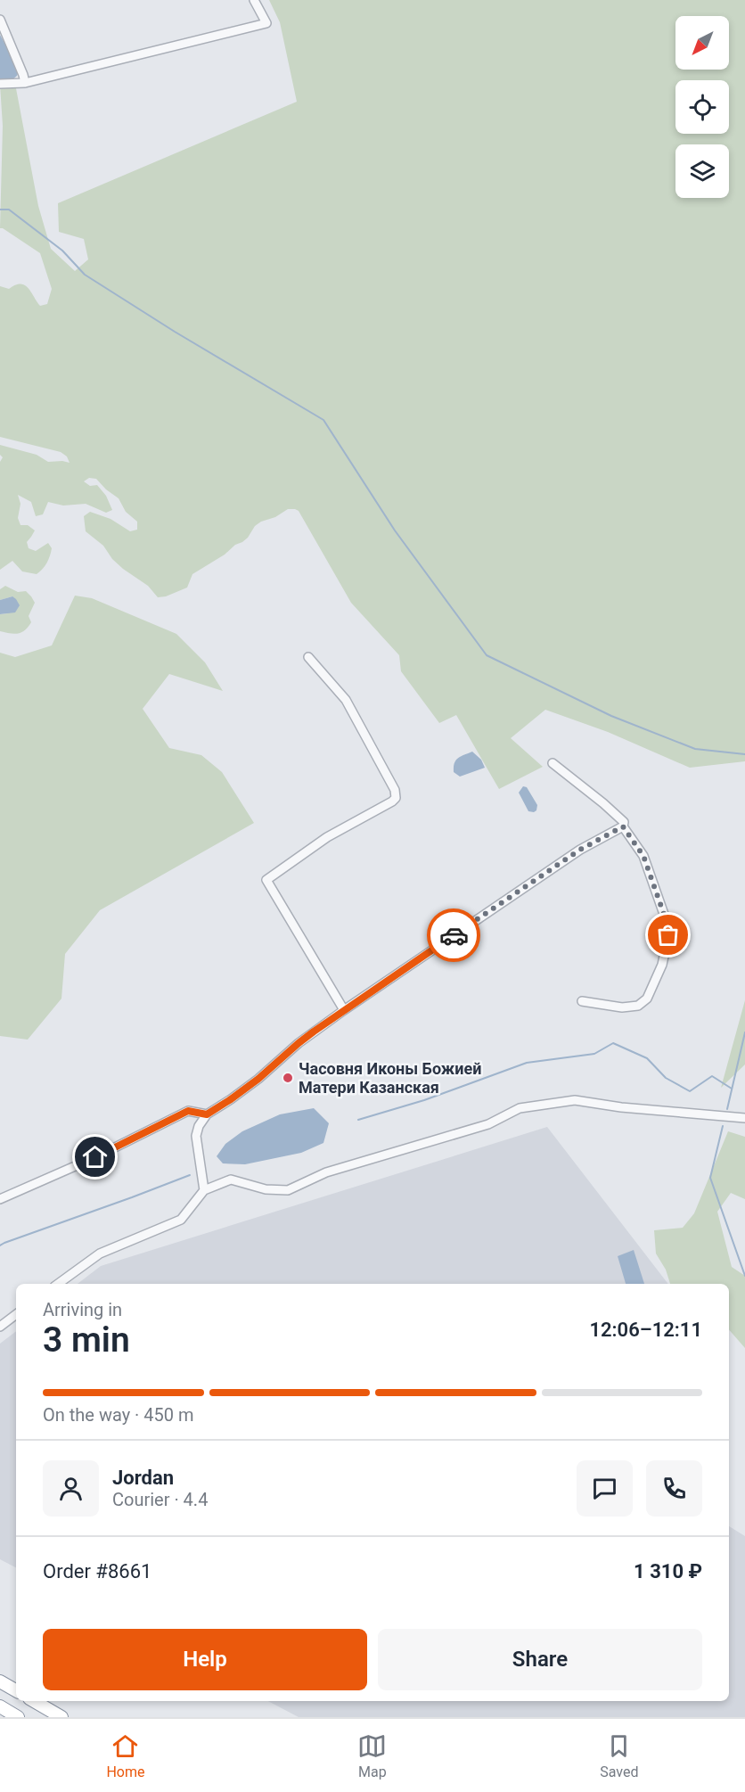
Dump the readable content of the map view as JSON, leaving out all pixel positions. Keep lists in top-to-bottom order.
{
  "places": ["Часовня Иконы Божией Матери Казанская"],
  "north": "bottom left",
  "page": {
    "heading": ["3 min", "Arriving in", "12:06–12:11"],
    "panel": [
      "Jordan",
      "Courier · 4.4",
      "Order #8661",
      "1 310 ₽"
    ],
    "bar": "On the way · 450 m",
    "buttons": ["Help", "Share"],
    "tabs": ["Home", "Map", "Saved"]
  }
}
